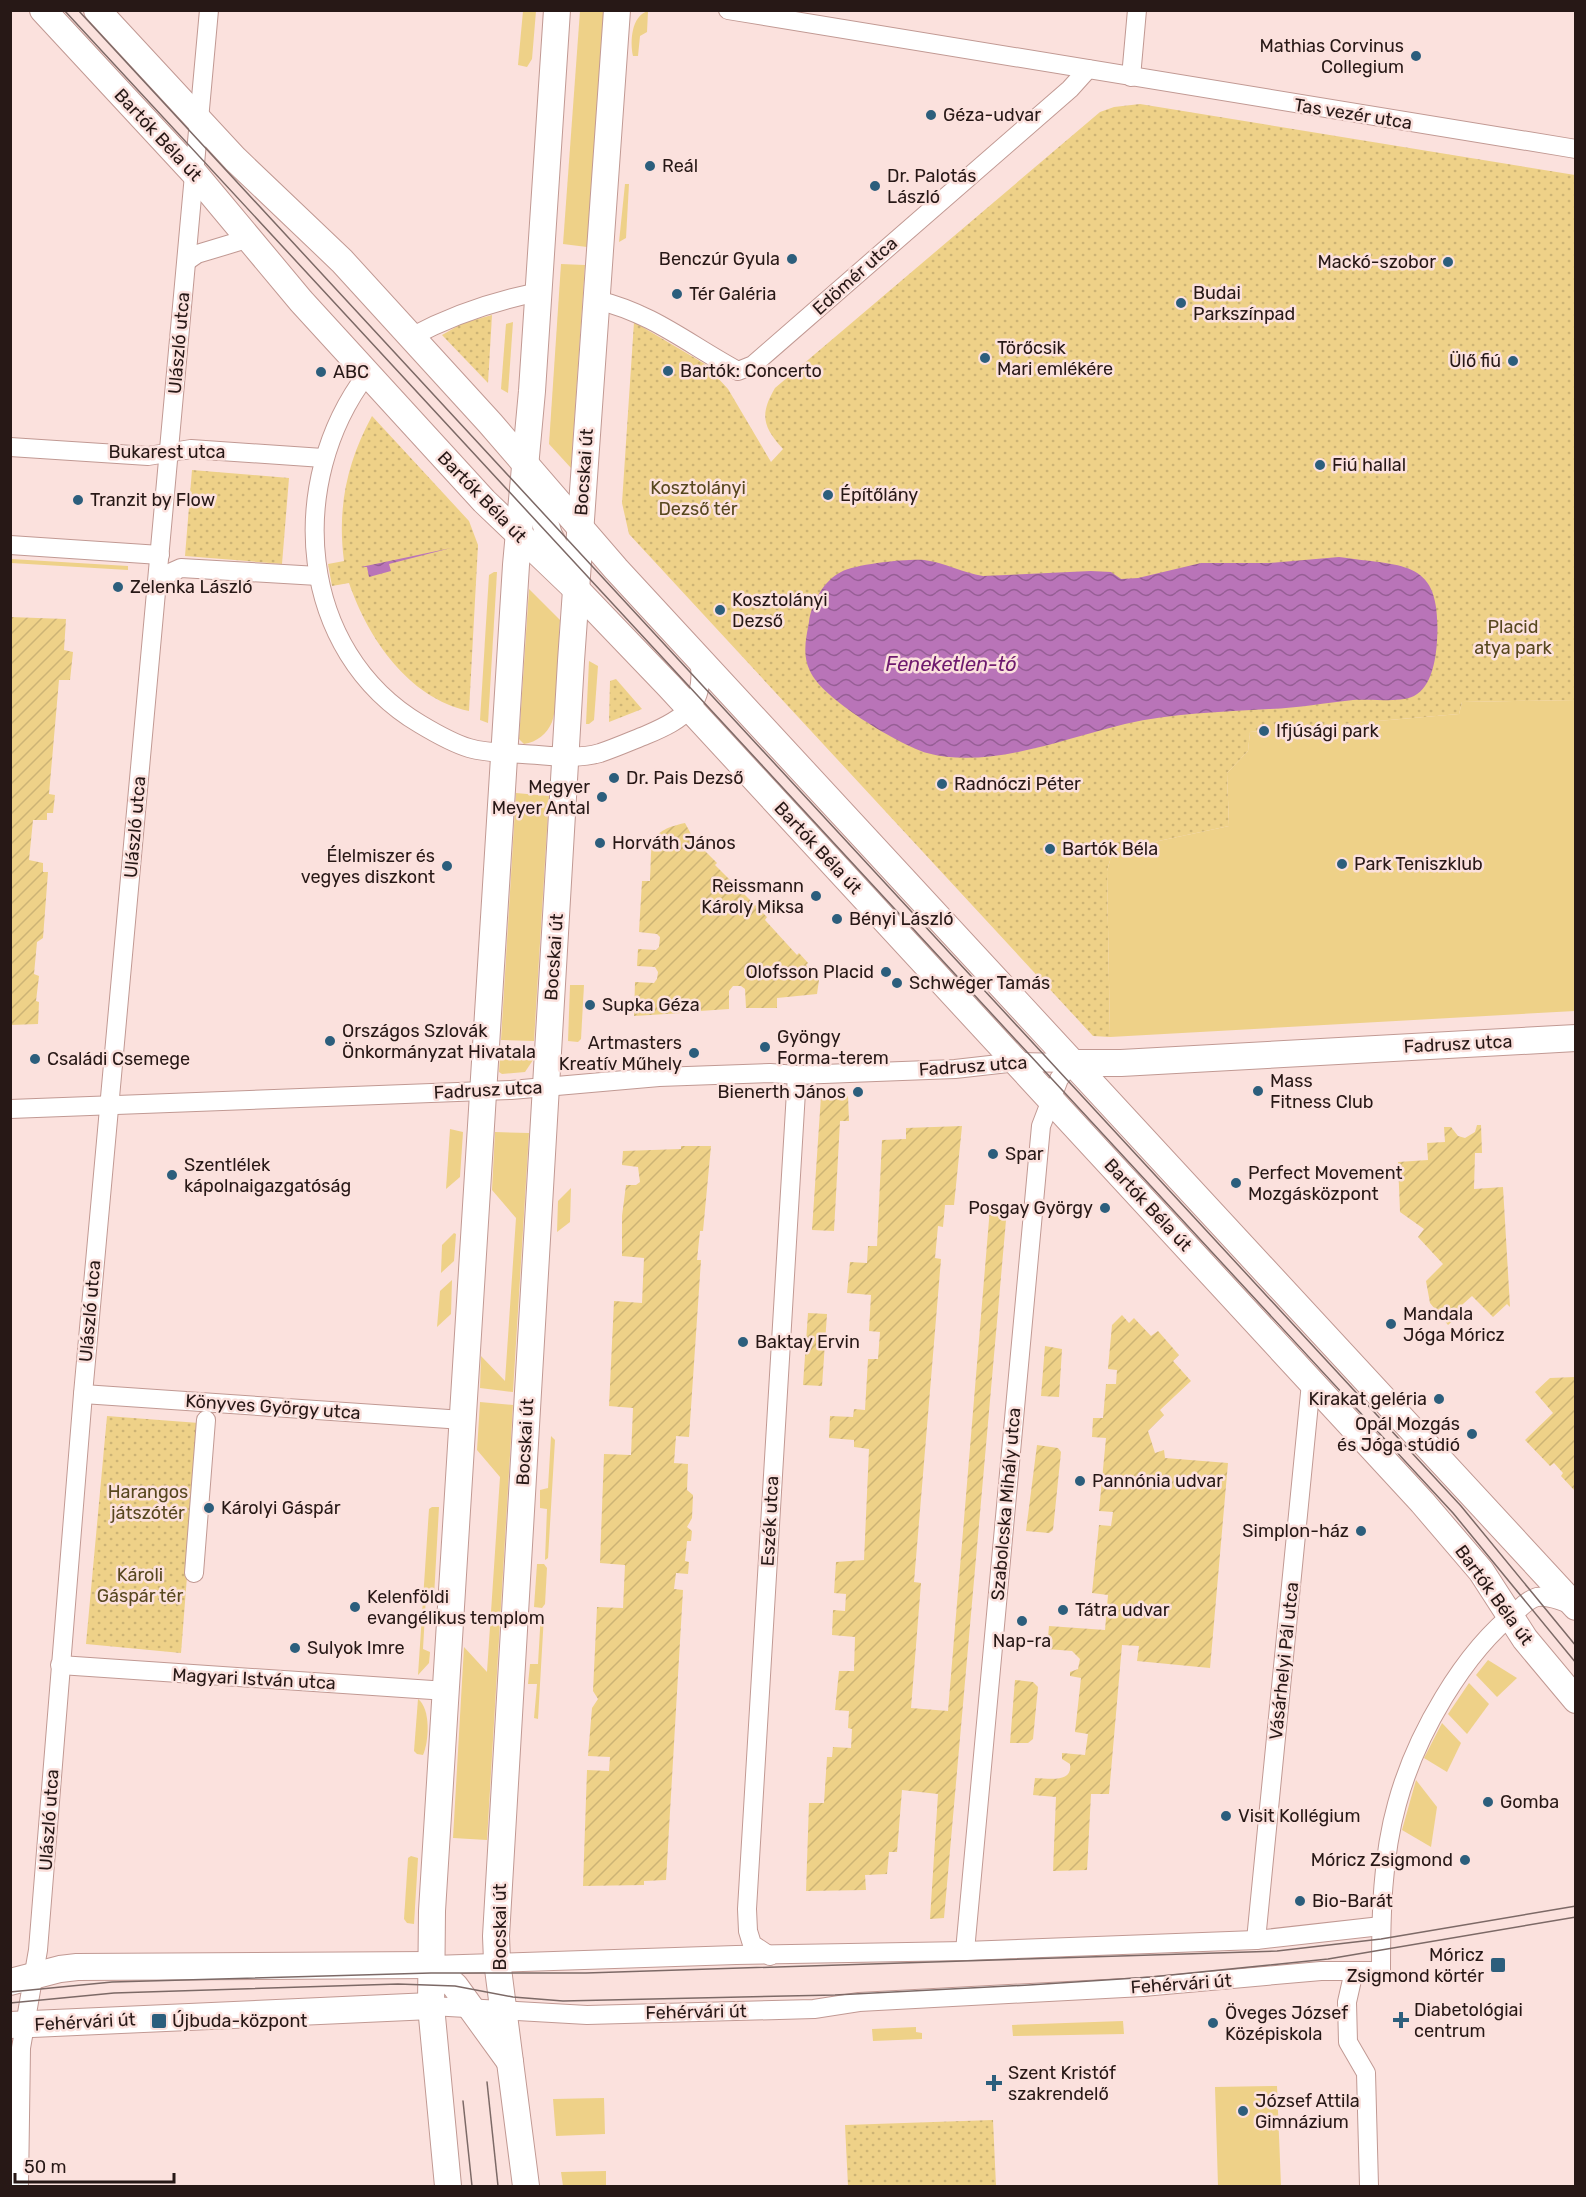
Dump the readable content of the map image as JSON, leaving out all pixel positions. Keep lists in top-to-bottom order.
{
  "streets": {
    "main road": [
      "Bartók Béla út",
      "Bocskai út",
      "Fadrusz utca",
      "Fehérvári út"
    ],
    "street": [
      "Tas vezér utca",
      "Edömér utca",
      "Ulászló utca",
      "Bukarest utca",
      "Könyves György utca",
      "Szabolcska Mihály utca",
      "Eszék utca",
      "Vásárhelyi Pál utca",
      "Magyari István utca"
    ]
  },
  "crossings": [
    ["Tas vezér utca", "Edömér utca"],
    ["Bartók Béla út", "Ulászló utca"],
    ["Bartók Béla út", "Bocskai út"],
    ["Bartók Béla út", "Fadrusz utca"],
    ["Bartók Béla út", "Szabolcska Mihály utca"],
    ["Bartók Béla út", "Vásárhelyi Pál utca"],
    ["Edömér utca", "Bocskai út"],
    ["Ulászló utca", "Bukarest utca"],
    ["Ulászló utca", "Fadrusz utca"],
    ["Ulászló utca", "Könyves György utca"],
    ["Ulászló utca", "Magyari István utca"],
    ["Ulászló utca", "Fehérvári út"],
    ["Bocskai út", "Fadrusz utca"],
    ["Bocskai út", "Fehérvári út"],
    ["Fadrusz utca", "Szabolcska Mihály utca"],
    ["Fadrusz utca", "Eszék utca"]
  ],
  "water": ["Feneketlen-tó"],
  "parks": [
    "Kosztolányi Dezső tér",
    "Placid atya park",
    "Harangos játszótér",
    "Károli Gáspár tér"
  ],
  "places": {
    "other": [
      "Mathias Corvinus Collegium",
      "Géza-udvar",
      "Reál",
      "Dr. Palotás László",
      "Benczúr Gyula",
      "Mackó-szobor",
      "Tér Galéria",
      "Budai Parkszínpad",
      "Törőcsik Mari emlékére",
      "Ülő fiú",
      "Bartók: Concerto",
      "ABC",
      "Fiú hallal",
      "Építőlány",
      "Tranzit by Flow",
      "Zelenka László",
      "Kosztolányi Dezső",
      "Ifjúsági park",
      "Dr. Pais Dezső",
      "Radnóczi Péter",
      "Megyer Meyer Antal",
      "Horváth János",
      "Bartók Béla",
      "Park Teniszklub",
      "Élelmiszer és vegyes diszkont",
      "Reissmann Károly Miksa",
      "Bényi László",
      "Olofsson Placid",
      "Schwéger Tamás",
      "Supka Géza",
      "Országos Szlovák Önkormányzat Hivatala",
      "Gyöngy Forma-terem",
      "Artmasters Kreatív Műhely",
      "Családi Csemege",
      "Mass Fitness Club",
      "Bienerth János",
      "Spar",
      "Szentlélek kápolnaigazgatóság",
      "Perfect Movement Mozgásközpont",
      "Posgay György",
      "Mandala Jóga Móricz",
      "Baktay Ervin",
      "Kirakat geléria",
      "Opál Mozgás és Jóga stúdió",
      "Pannónia udvar",
      "Károlyi Gáspár",
      "Simplon-ház",
      "Kelenföldi evangélikus templom",
      "Tátra udvar",
      "Nap-ra",
      "Sulyok Imre",
      "Gomba",
      "Visit Kollégium",
      "Móricz Zsigmond",
      "Bio-Barát",
      "Öveges József Középiskola",
      "József Attila Gimnázium"
    ],
    "transit": ["Móricz Zsigmond körtér", "Újbuda-központ"],
    "health": ["Diabetológiai centrum", "Szent Kristóf szakrendelő"]
  },
  "scale_bar": "50 m"
}
